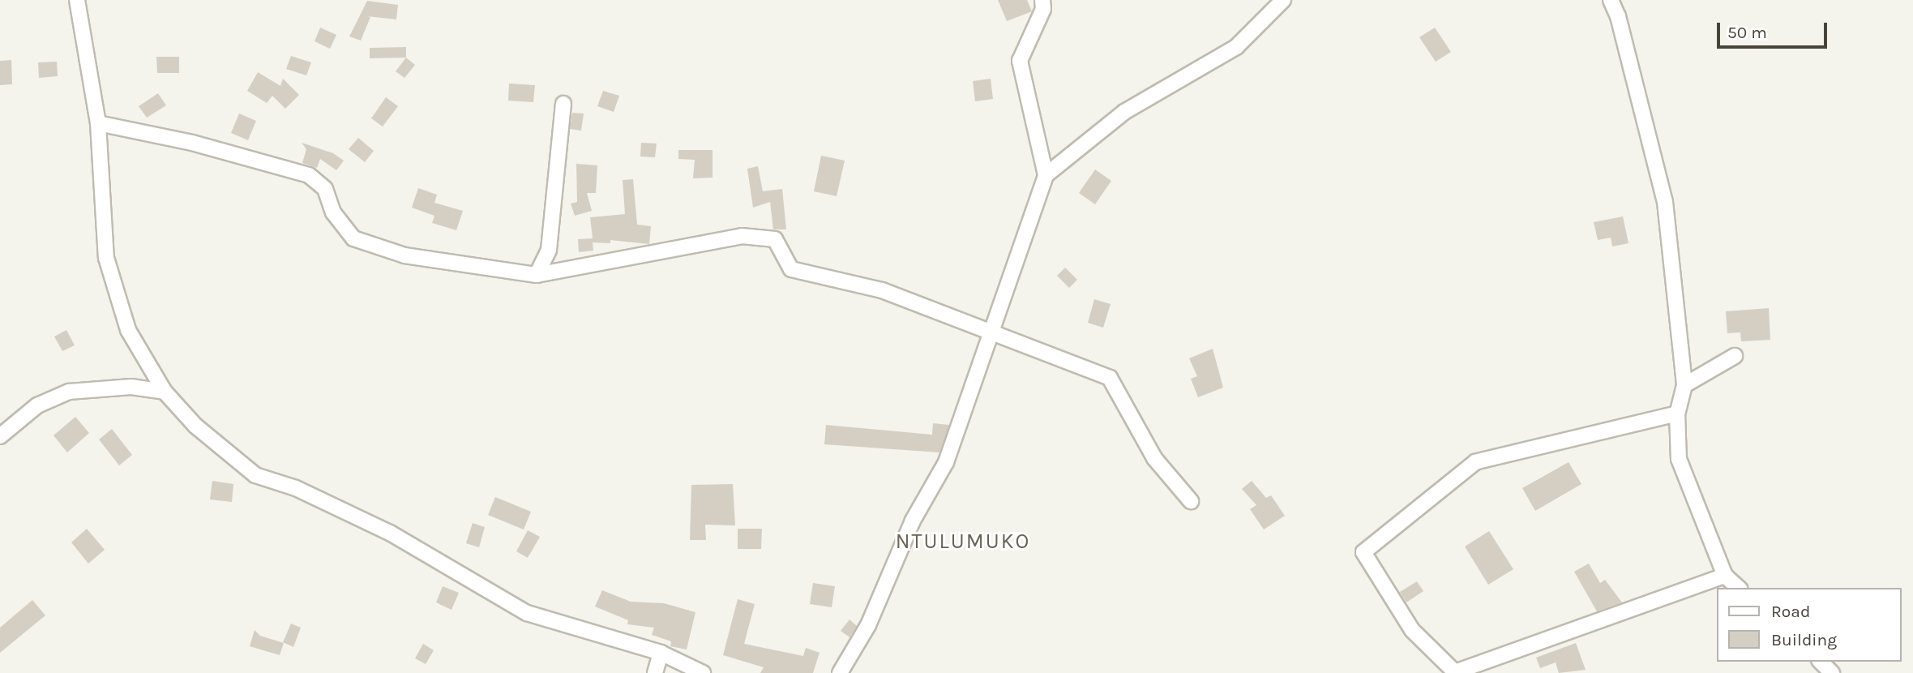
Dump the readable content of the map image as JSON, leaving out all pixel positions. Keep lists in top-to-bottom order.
{
  "districts": ["NTULUMUKO"],
  "legend": ["Road", "Building"],
  "scale_bar": "50 m"
}
